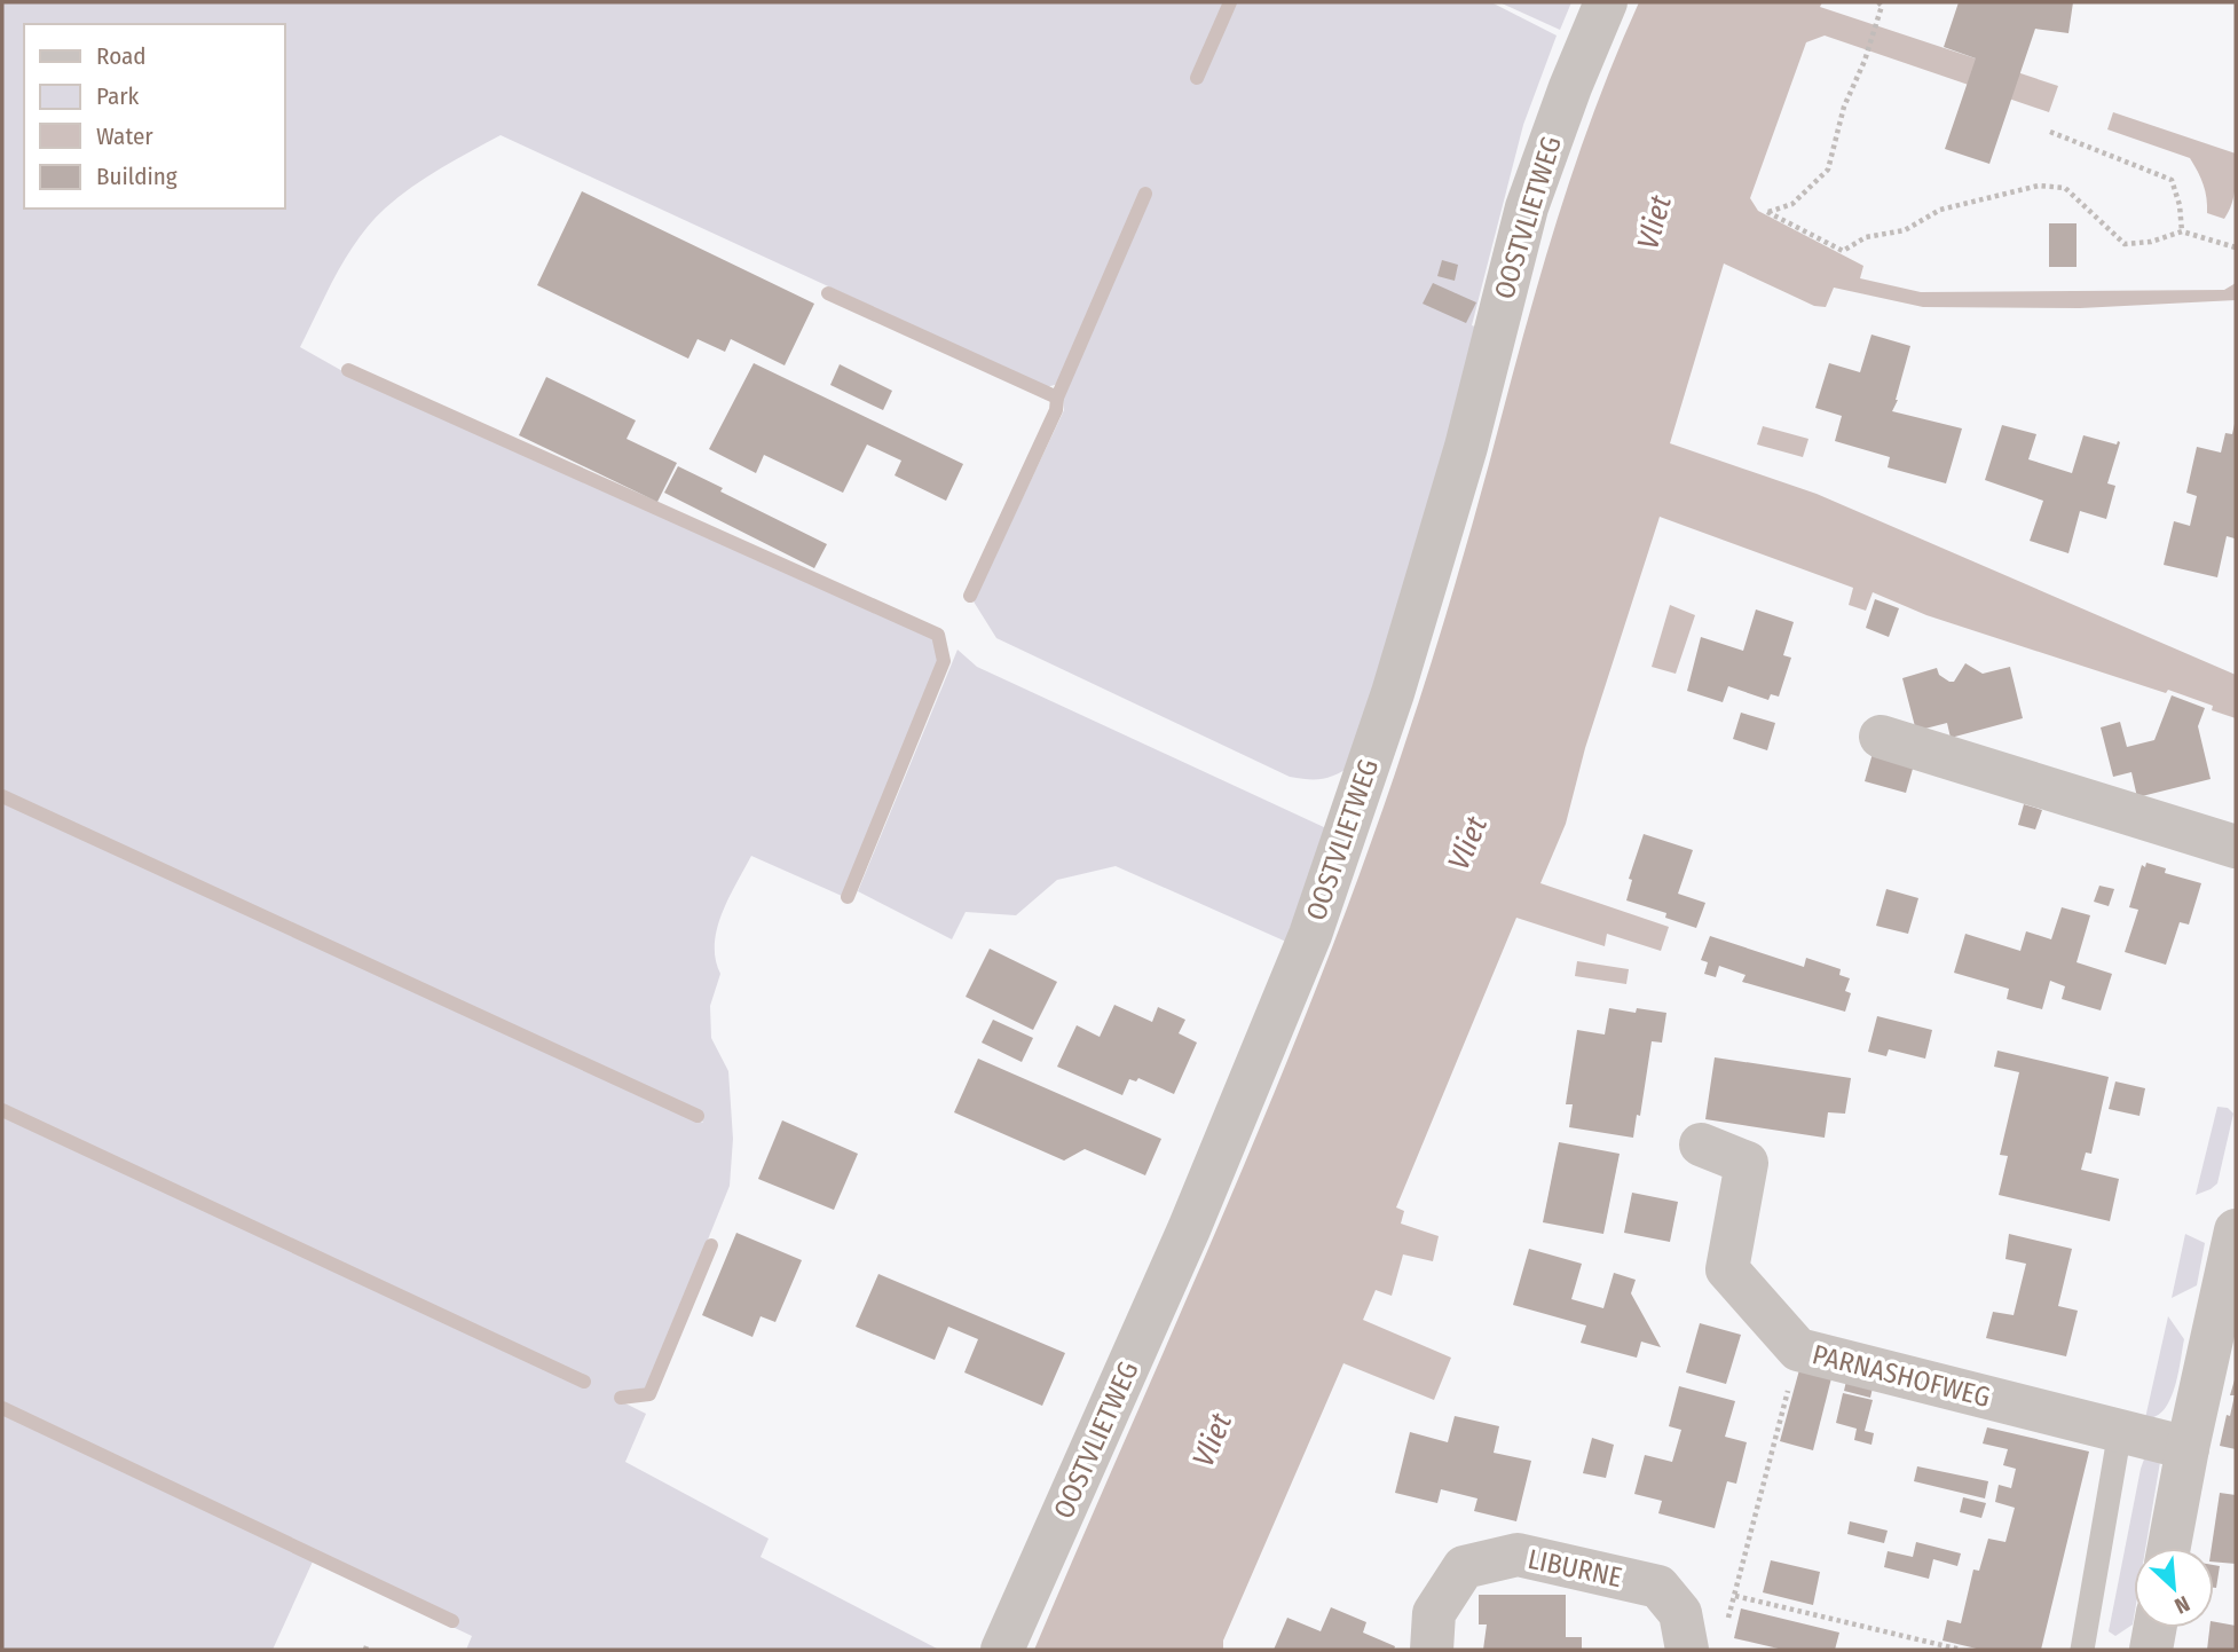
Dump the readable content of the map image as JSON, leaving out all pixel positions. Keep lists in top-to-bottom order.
{
  "streets": {
    "street": ["OOSTVLIETWEG", "PARNASHOFWEG", "LIBURNE"]
  },
  "water": ["Vliet"],
  "legend": [
    "Road",
    "Park",
    "Water",
    "Building"
  ],
  "north": "bottom right"
}
